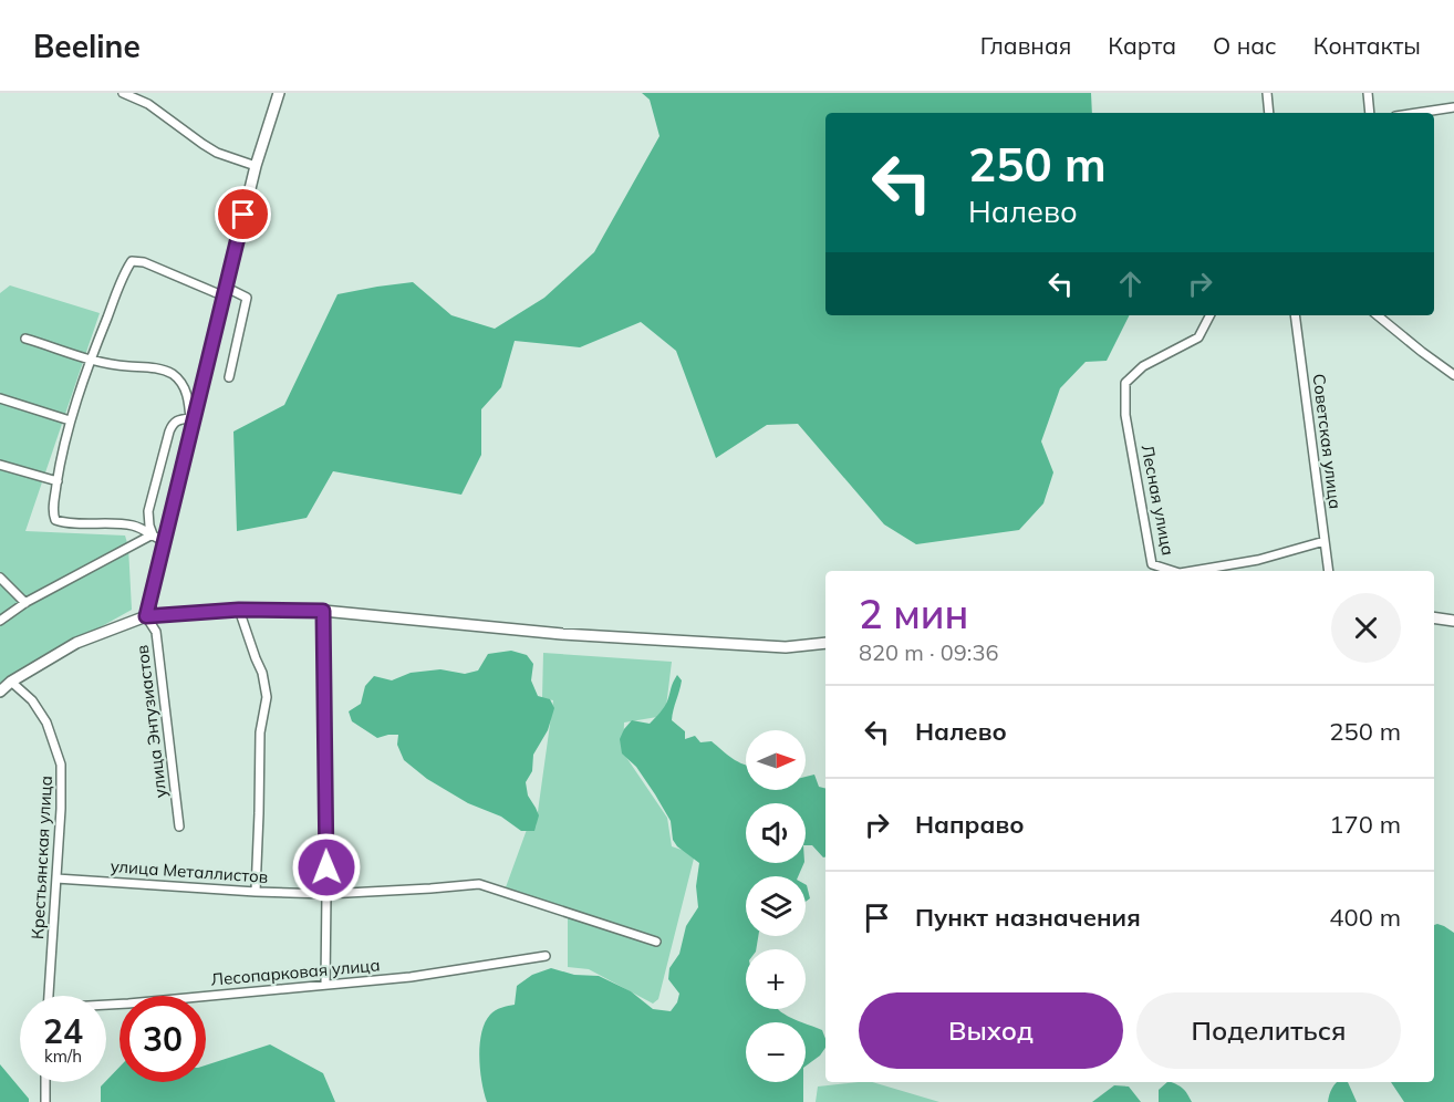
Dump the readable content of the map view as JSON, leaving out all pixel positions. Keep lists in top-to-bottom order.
{
  "streets": {
    "street": [
      "Советская улица",
      "Лесная улица",
      "улица Энтузиастов",
      "Крестьянская улица",
      "улица Металлистов",
      "Лесопарковая улица"
    ]
  },
  "crossings": [
    ["Советская улица", "Лесная улица"],
    ["Крестьянская улица", "улица Металлистов"]
  ],
  "north": "right",
  "page": {
    "header": "Beeline",
    "nav": [
      "Главная",
      "Карта",
      "О нас",
      "Контакты"
    ],
    "turn": ["250 m", "Налево"],
    "heading": ["2 мин", "820 m · 09:36"],
    "list": [
      {
        "name": "Налево",
        "value": "250 m"
      },
      {
        "name": "Направо",
        "value": "170 m"
      },
      {
        "name": "Пункт назначения",
        "value": "400 m"
      }
    ],
    "map_buttons": ["+", "−"],
    "buttons": ["Выход", "Поделиться"],
    "speed": "24 km/h",
    "limit": "30"
  }
}
